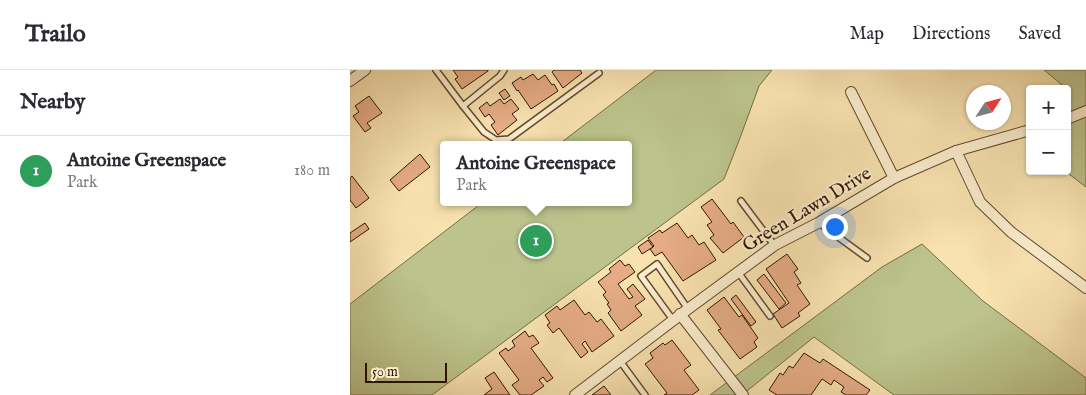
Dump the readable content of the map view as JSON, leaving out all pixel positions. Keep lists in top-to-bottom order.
{
  "streets": {
    "street": ["Green Lawn Drive"]
  },
  "scale_bar": "50 m",
  "north": "top right",
  "page": {
    "header": "Trailo",
    "nav": ["Map", "Directions", "Saved"],
    "heading": "Nearby",
    "map_buttons": ["+", "−"],
    "list": [
      {
        "mark": "1",
        "name": "Antoine Greenspace",
        "note": "Park",
        "value": "180 m"
      }
    ],
    "popup": ["Antoine Greenspace", "Park"],
    "pins": "1",
    "scale": "50 m"
  }
}
